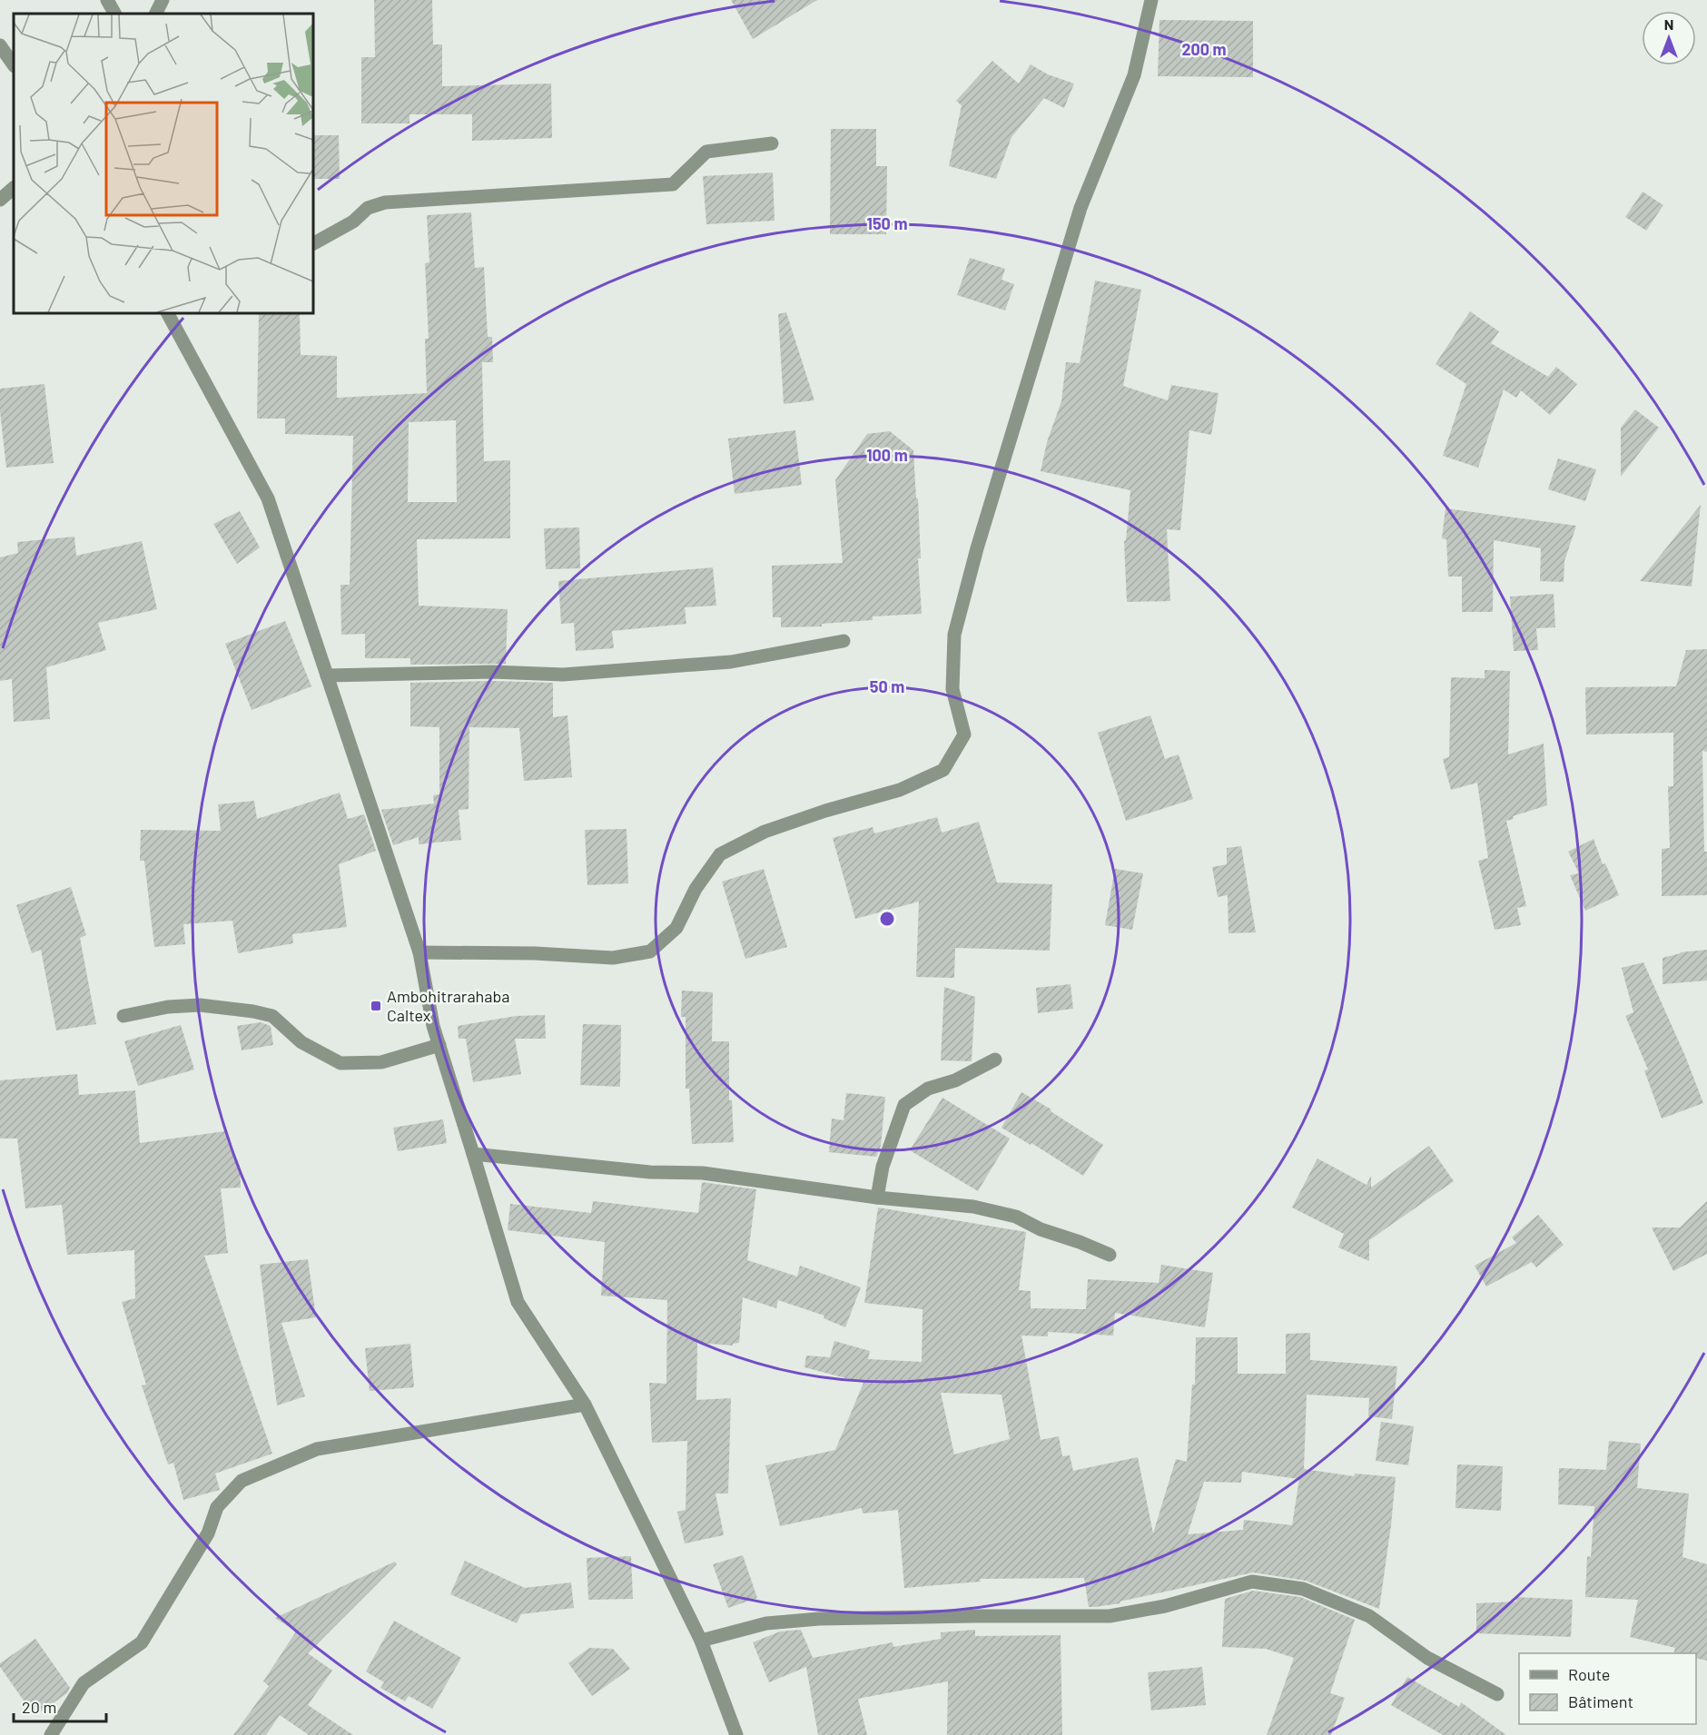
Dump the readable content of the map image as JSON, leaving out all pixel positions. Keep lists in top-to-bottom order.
{
  "places": {
    "transit": ["Ambohitrarahaba Caltex"]
  },
  "legend": ["Route", "Bâtiment"],
  "scale_bar": "20 m",
  "north": "top",
  "rings": [
    "200 m",
    "150 m",
    "100 m",
    "50 m"
  ]
}
